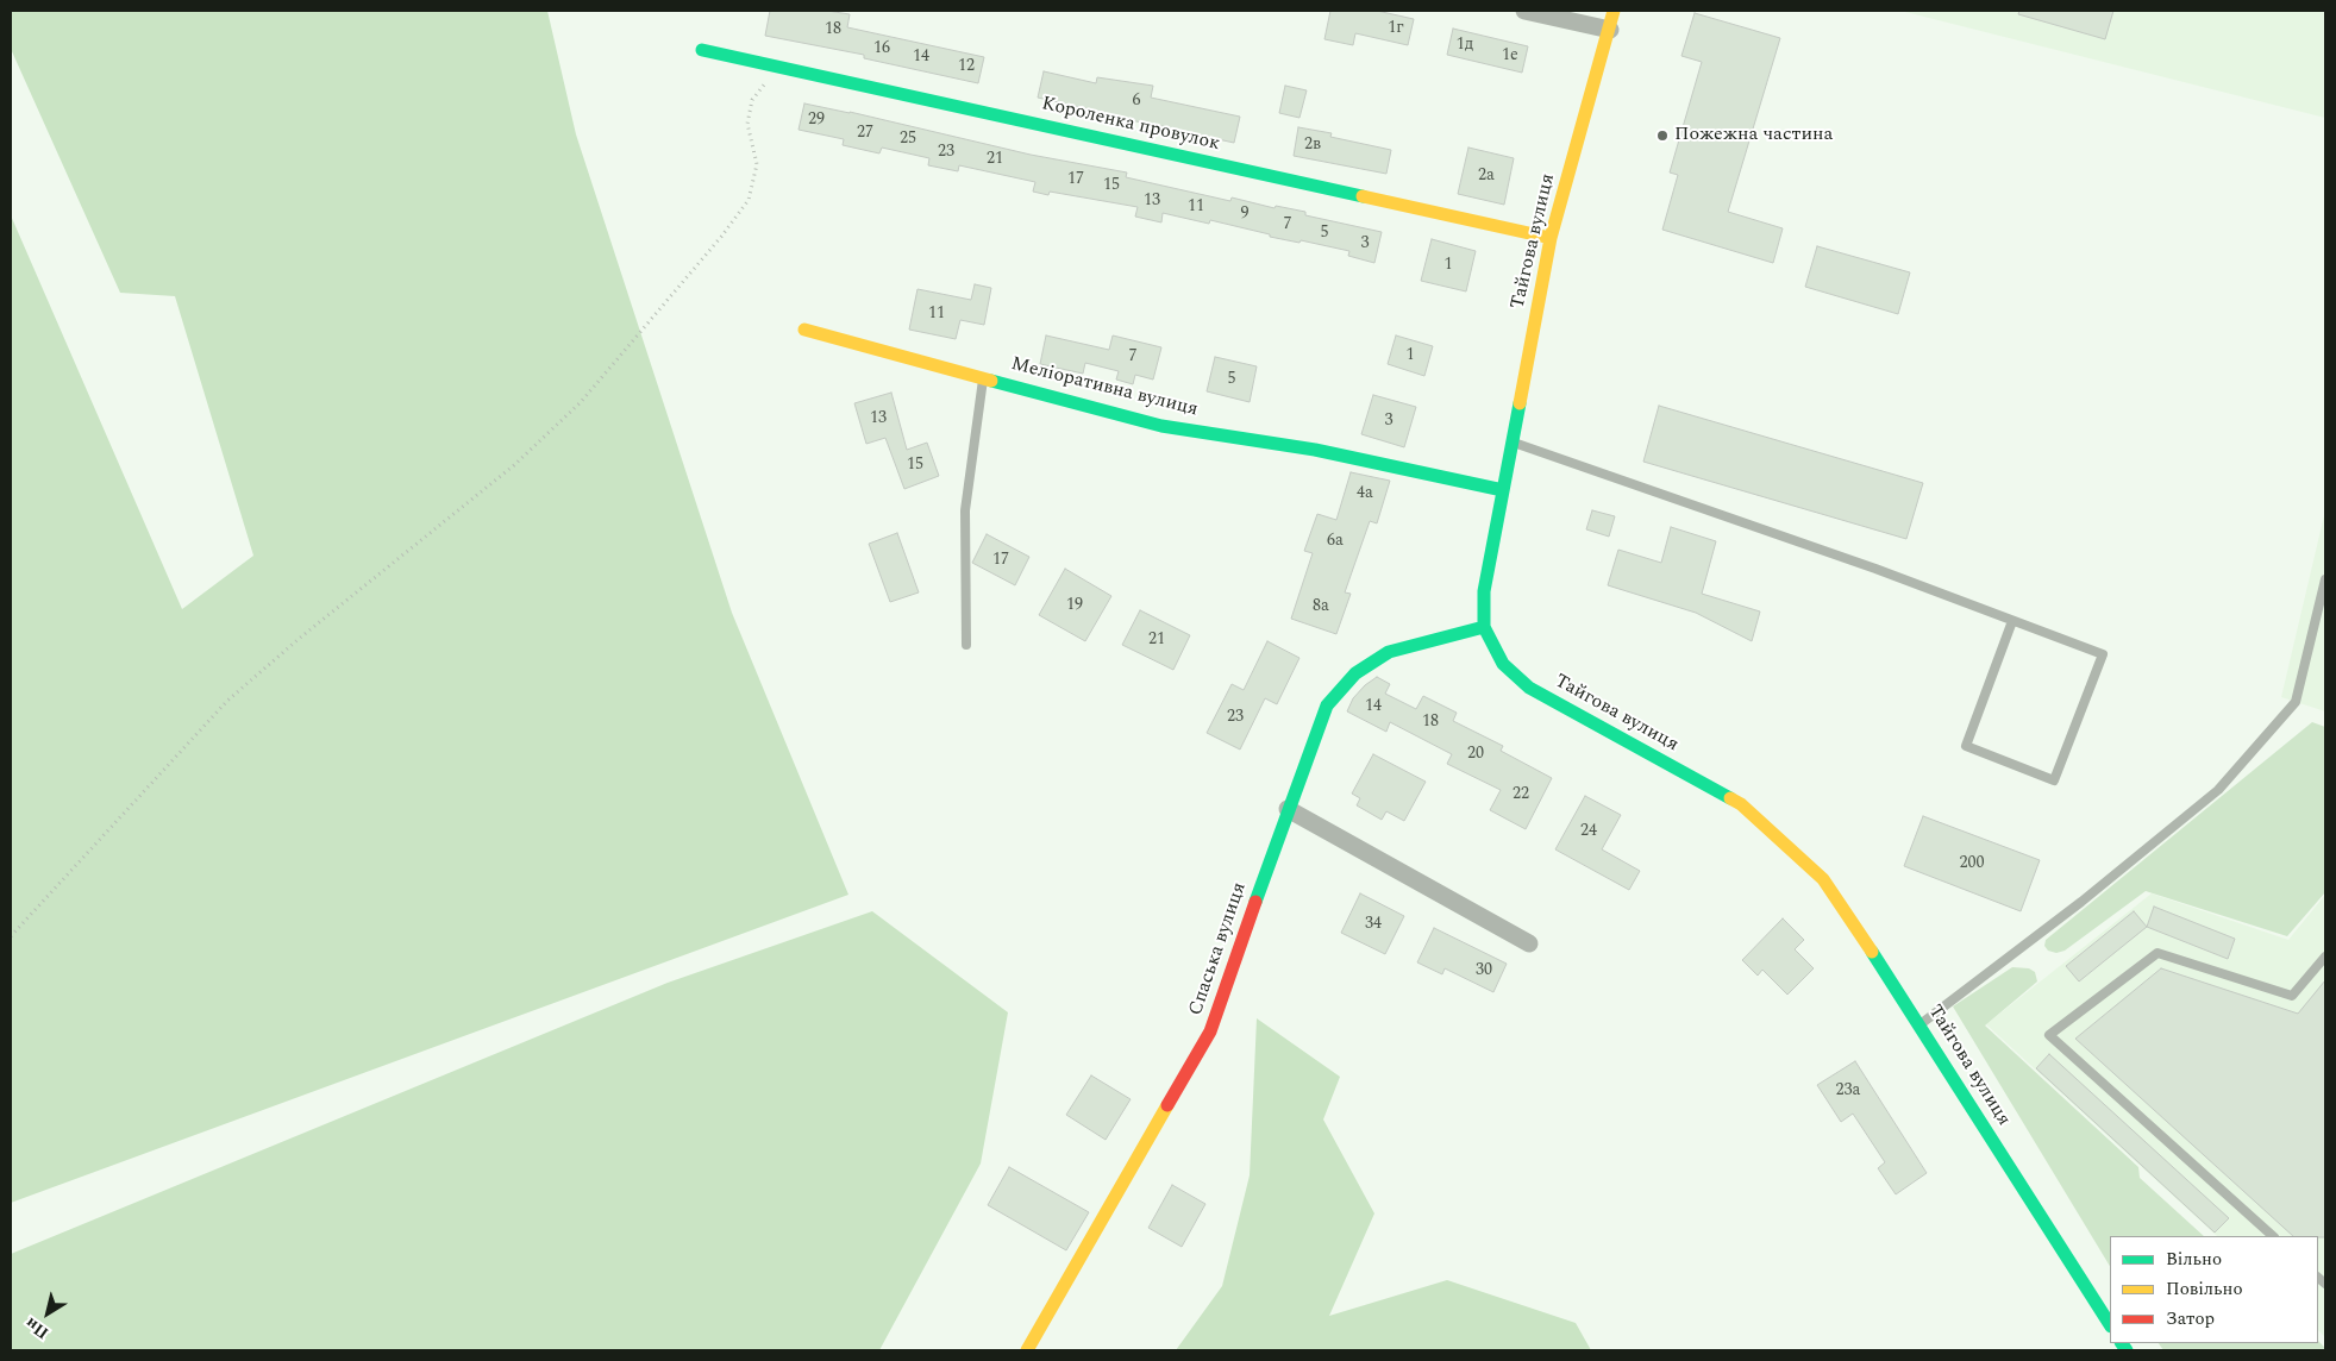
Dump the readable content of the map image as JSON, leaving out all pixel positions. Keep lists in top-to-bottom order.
{
  "streets": {
    "street": [
      "Короленка провулок",
      "Тайгова вулиця",
      "Меліоративна вулиця",
      "Спаська вулиця"
    ]
  },
  "crossings": [
    ["Короленка провулок", "Тайгова вулиця"],
    ["Тайгова вулиця", "Меліоративна вулиця"],
    ["Тайгова вулиця", "Спаська вулиця"]
  ],
  "places": ["Пожежна частина"],
  "house_numbers": [
    "1г",
    "18",
    "1д",
    "16",
    "1е",
    "14",
    "12",
    "6",
    "29",
    "27",
    "25",
    "2в",
    "23",
    "21",
    "2а",
    "17",
    "15",
    "13",
    "11",
    "9",
    "7",
    "5",
    "3",
    "1",
    "11",
    "1",
    "7",
    "5",
    "13",
    "3",
    "15",
    "4а",
    "6а",
    "17",
    "19",
    "8а",
    "21",
    "14",
    "23",
    "18",
    "20",
    "22",
    "24",
    "200",
    "34",
    "30",
    "23а"
  ],
  "legend": ["Вільно", "Повільно", "Затор"],
  "north": "bottom left"
}
